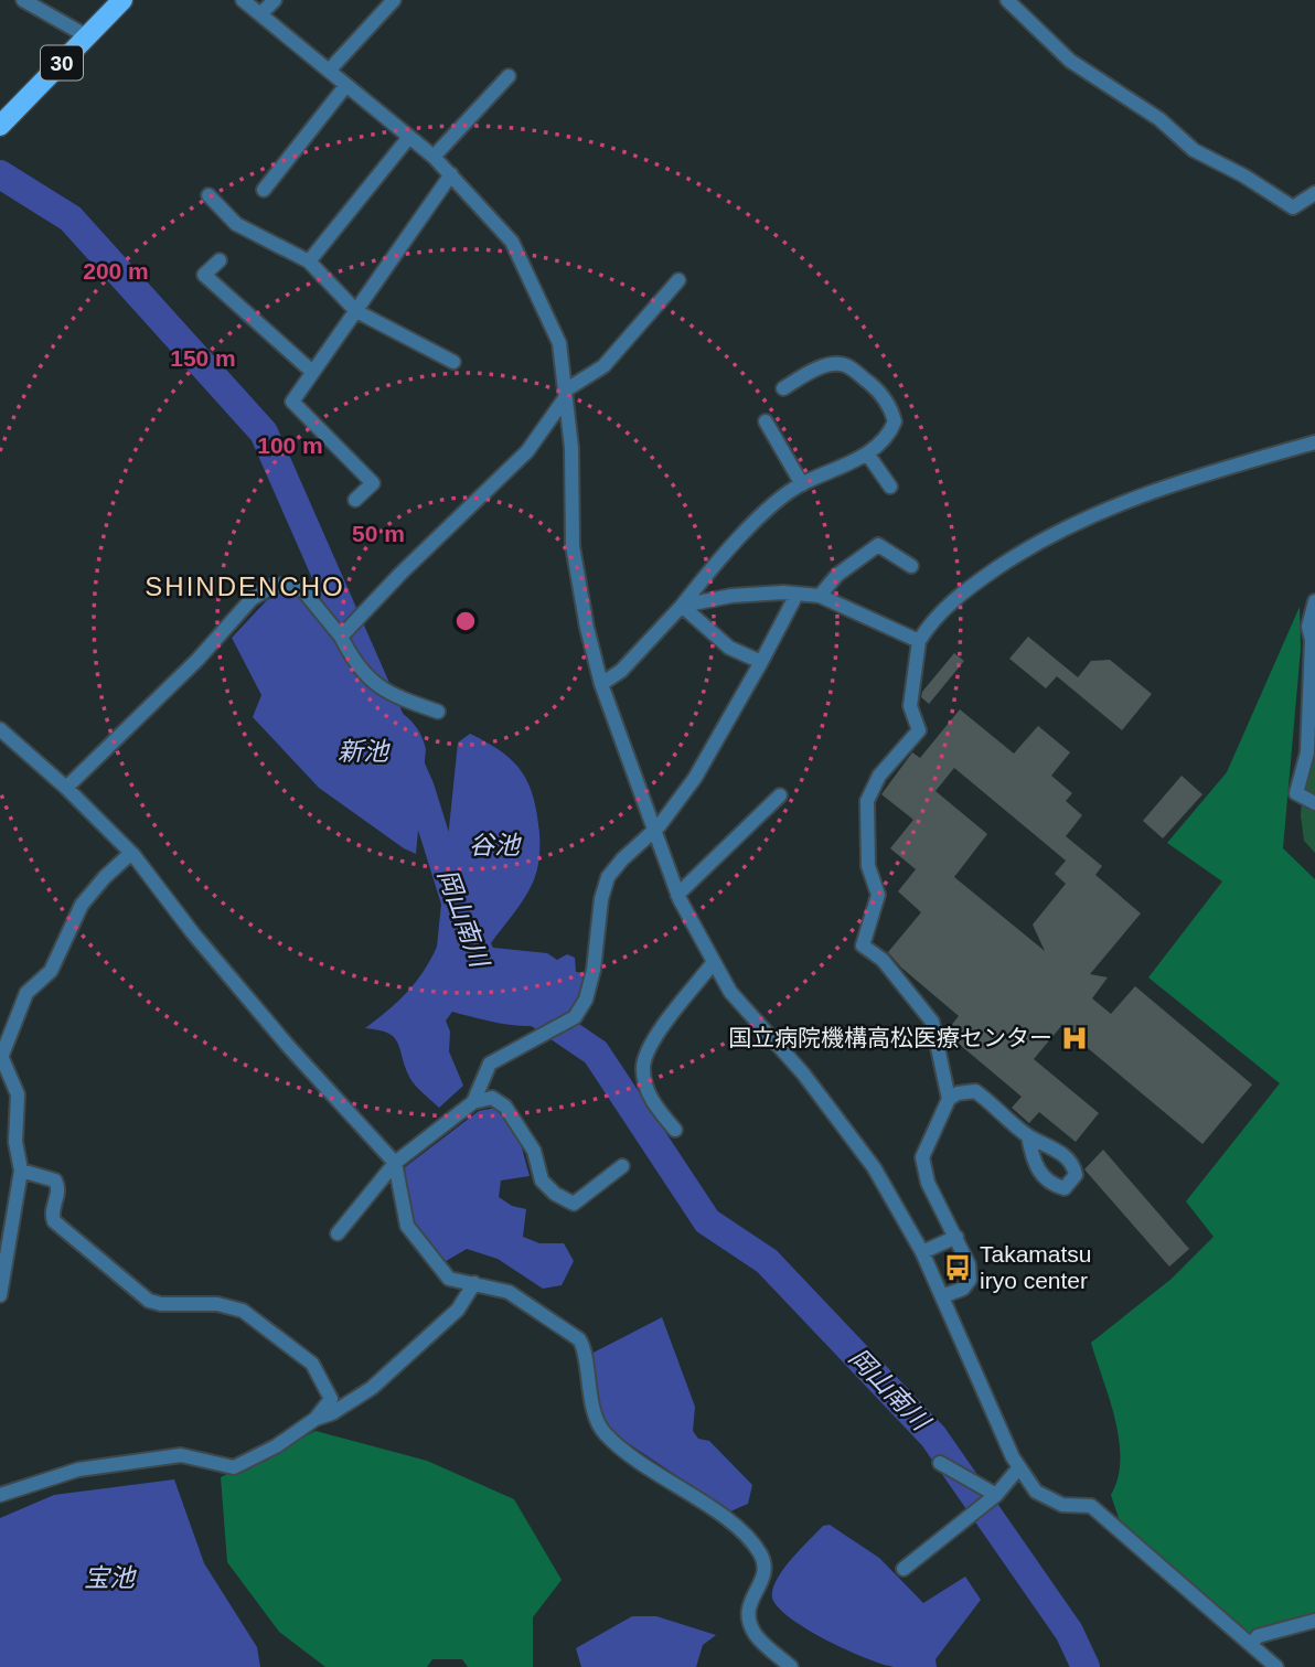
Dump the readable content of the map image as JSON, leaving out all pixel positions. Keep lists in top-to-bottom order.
{
  "streets": {
    "main road": ["30"]
  },
  "districts": ["SHINDENCHO"],
  "water": [
    "新池",
    "谷池",
    "岡山南川",
    "宝池"
  ],
  "places": {
    "hospital": ["国立病院機構高松医療センター"],
    "bus stop": ["Takamatsu iryo center"]
  },
  "rings": [
    "200 m",
    "150 m",
    "100 m",
    "50 m"
  ]
}
